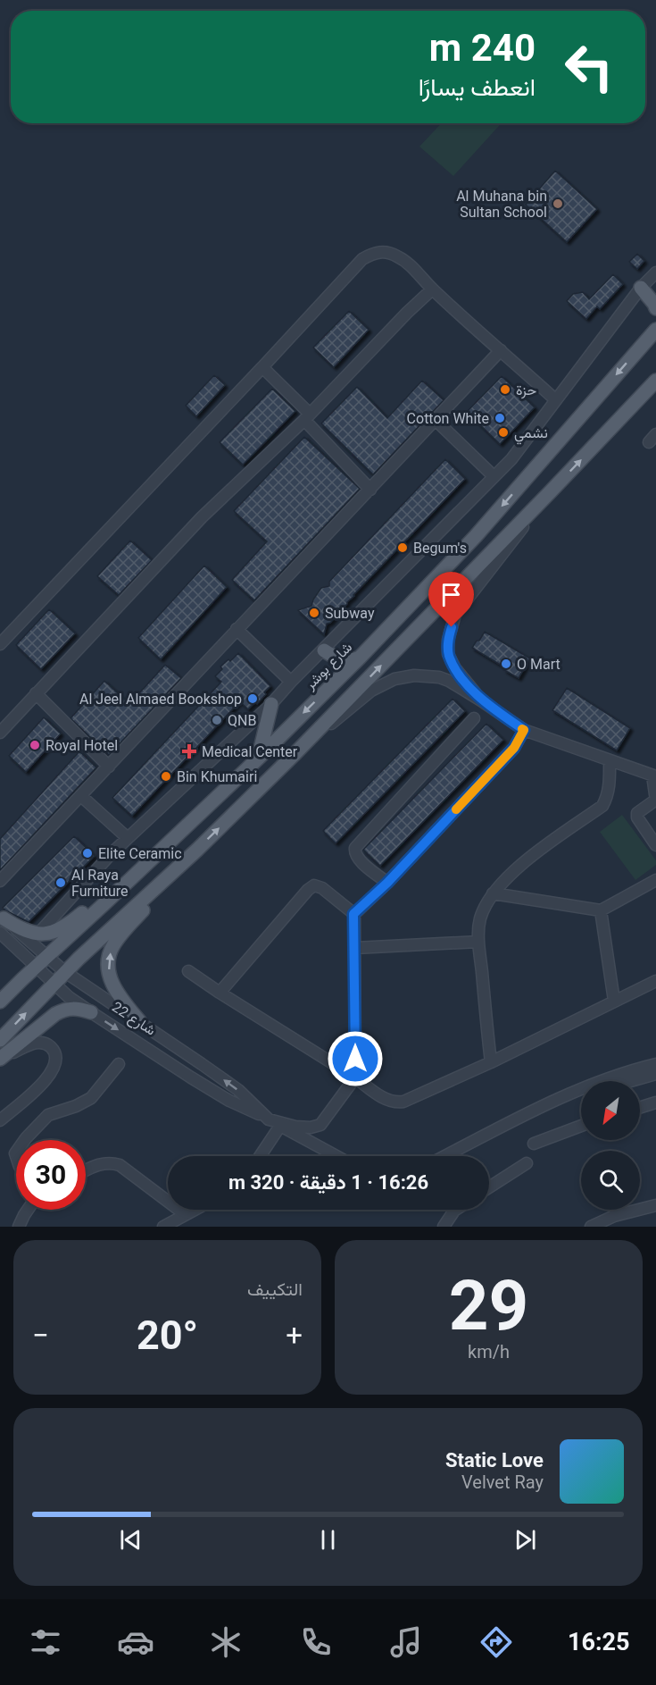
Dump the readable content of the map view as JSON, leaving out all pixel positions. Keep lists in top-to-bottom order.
{
  "streets": {
    "main road": ["شارع بوشر"],
    "street": ["شارع 22"]
  },
  "crossings": [
    ["شارع بوشر", "شارع 22"]
  ],
  "places": {
    "other": [
      "Al Muhana bin Sultan School",
      "حزة",
      "Cotton White",
      "نشمي",
      "Begum's",
      "Subway",
      "O Mart",
      "Al Jeel Almaed Bookshop",
      "QNB",
      "Royal Hotel",
      "Bin Khumairi",
      "Elite Ceramic",
      "Al Raya Furniture"
    ],
    "health": ["Medical Center"]
  },
  "north": "bottom left",
  "page": {
    "turn": ["240 m", "انعطف يسارًا"],
    "limit": "30",
    "trip": "16:26 · 1 دقيقة · 320 m",
    "tile": [
      ["29", "km/h"],
      "التكييف"
    ],
    "heat": ["−", "20°", "+"],
    "song": ["Static Love", "Velvet Ray"],
    "tabs": "16:25"
  }
}
